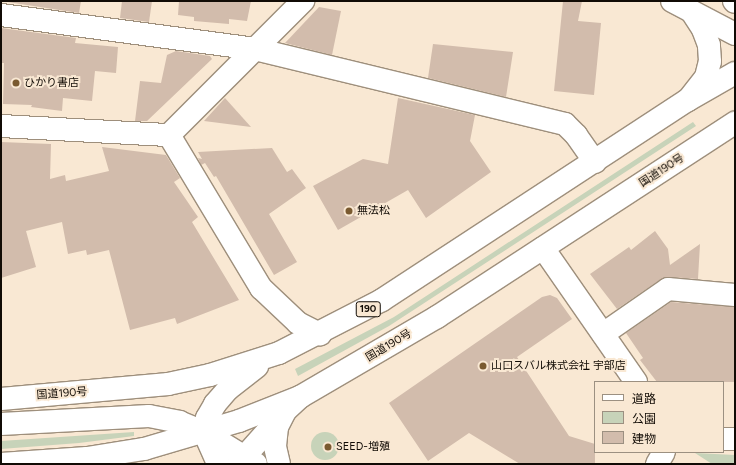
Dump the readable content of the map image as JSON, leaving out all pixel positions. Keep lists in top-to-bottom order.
{
  "streets": {
    "main road": ["国道190号", "190"]
  },
  "places": [
    "ひかり書店",
    "無法松",
    "山口スバル株式会社 宇部店",
    "SEED-増殖"
  ],
  "legend": ["道路", "公園", "建物"]
}
